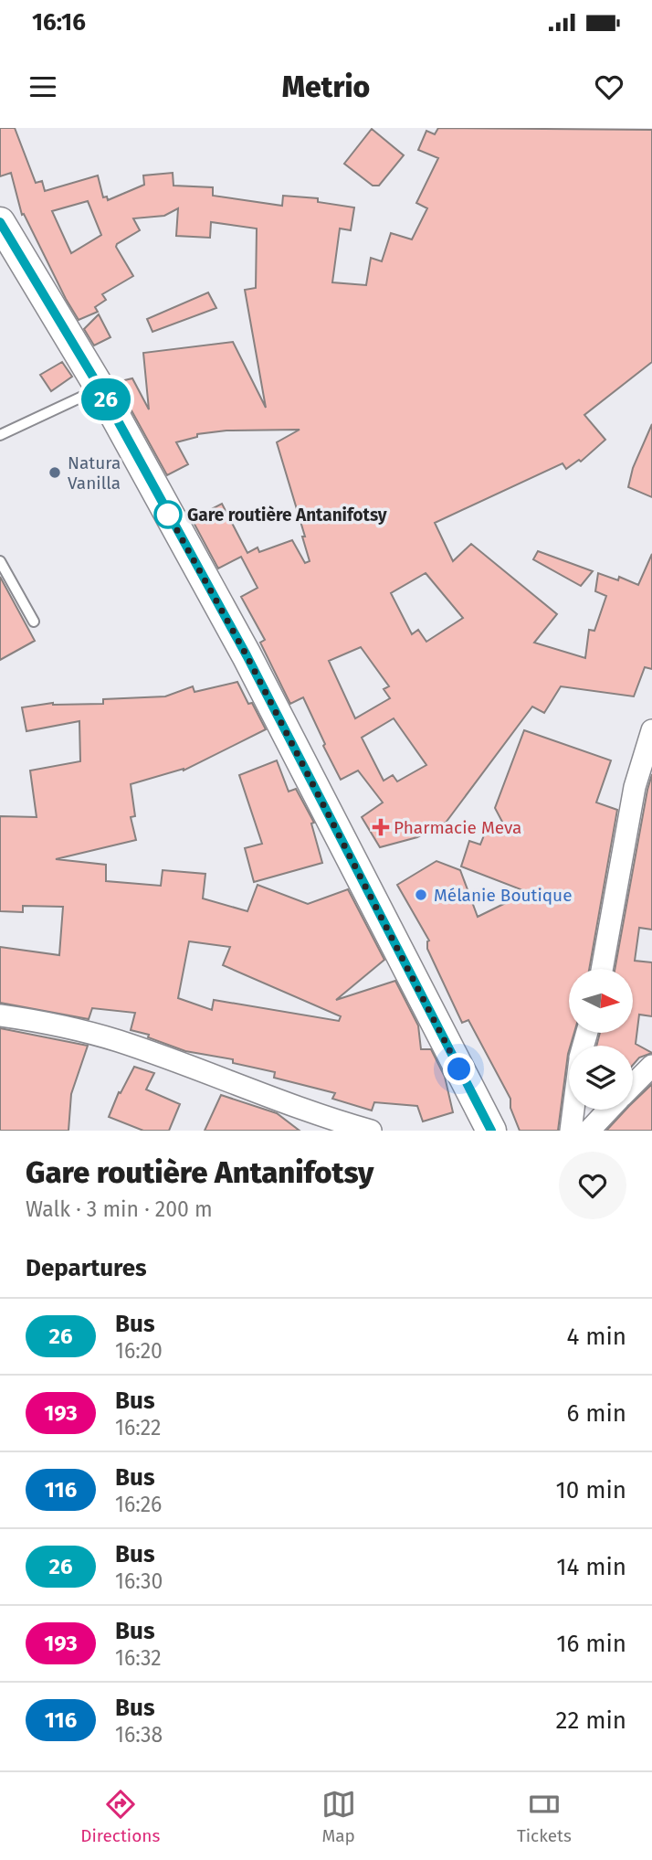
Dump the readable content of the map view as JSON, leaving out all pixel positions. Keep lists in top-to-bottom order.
{
  "places": {
    "other": ["Natura Vanilla", "Gare routière Antanifotsy", "Mélanie Boutique"],
    "health": ["Pharmacie Meva"]
  },
  "lines": ["bus line 26"],
  "north": "right",
  "page": {
    "status": "16:16",
    "header": "Metrio",
    "on_map": "26",
    "heading": [
      ["Gare routière Antanifotsy", "Walk · 3 min · 200 m"],
      "Departures"
    ],
    "list": [
      {
        "mark": "26",
        "name": "Bus",
        "note": "16:20",
        "value": "4 min"
      },
      {
        "mark": "193",
        "name": "Bus",
        "note": "16:22",
        "value": "6 min"
      },
      {
        "mark": "116",
        "name": "Bus",
        "note": "16:26",
        "value": "10 min"
      },
      {
        "mark": "26",
        "name": "Bus",
        "note": "16:30",
        "value": "14 min"
      },
      {
        "mark": "193",
        "name": "Bus",
        "note": "16:32",
        "value": "16 min"
      },
      {
        "mark": "116",
        "name": "Bus",
        "note": "16:38",
        "value": "22 min"
      }
    ],
    "tabs": ["Directions", "Map", "Tickets"]
  }
}
